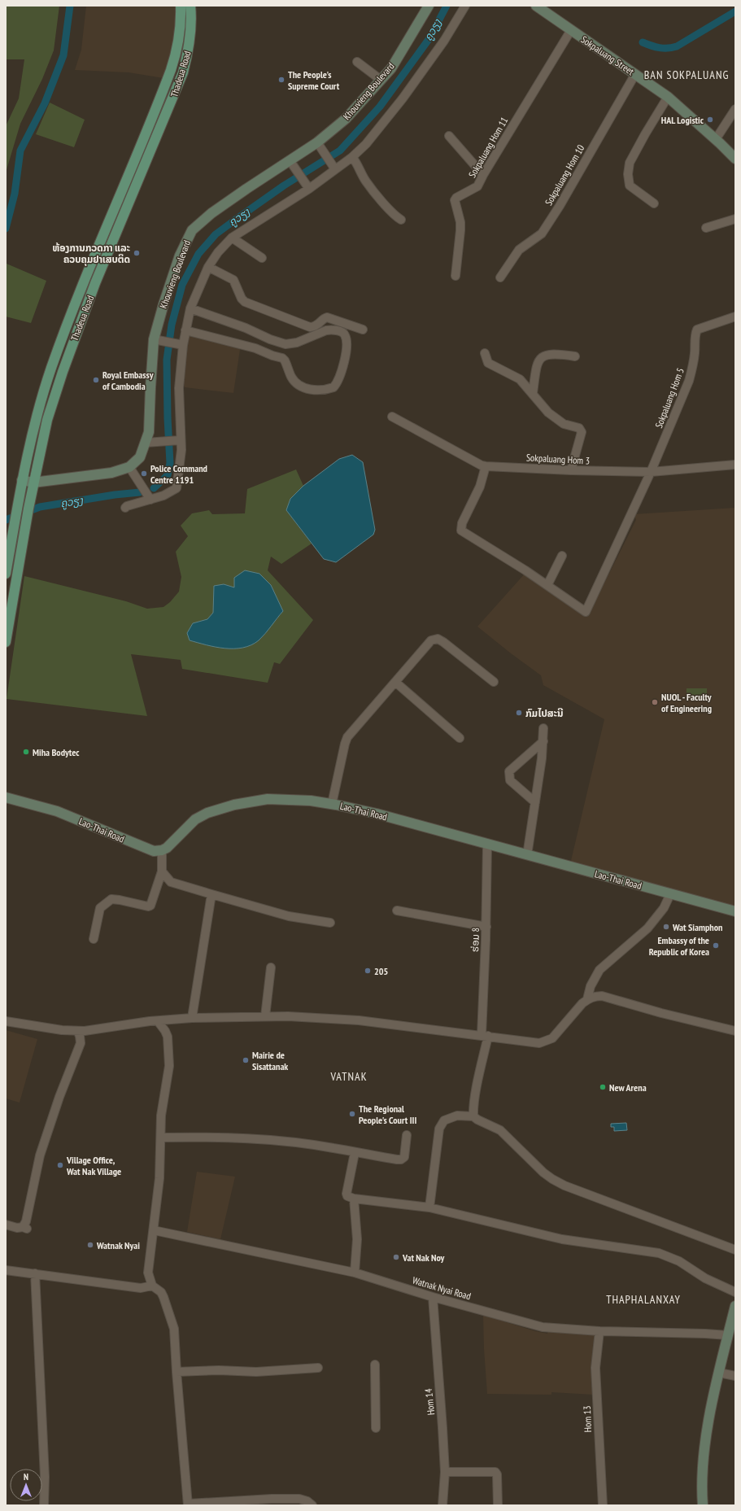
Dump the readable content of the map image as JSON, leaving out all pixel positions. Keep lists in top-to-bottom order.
{
  "streets": {
    "main road": ["Thadeua Road"],
    "street": [
      "Sokpaluang Street",
      "Khouvieng Boulevard",
      "Sokpaluang Hom 11",
      "Sokpaluang Hom 10",
      "Sokpaluang Hom 5",
      "Sokpaluang Hom 3",
      "Lao-Thai Road",
      "ຮ່ອມ 8",
      "Watnak Nyai Road",
      "Hom 14",
      "Hom 13"
    ]
  },
  "crossings": [
    ["Sokpaluang Street", "Sokpaluang Hom 11"],
    ["Sokpaluang Street", "Sokpaluang Hom 10"],
    ["Sokpaluang Hom 5", "Sokpaluang Hom 3"],
    ["Lao-Thai Road", "ຮ່ອມ 8"],
    ["Watnak Nyai Road", "Hom 14"],
    ["Watnak Nyai Road", "Hom 13"]
  ],
  "districts": ["BAN SOKPALUANG", "VATNAK", "THAPHALANXAY"],
  "water": ["ຄູວຽງ"],
  "places": [
    "The People's Supreme Court",
    "HAL Logistic",
    "ຫ້ອງການກວດກາ ແລະ ຄວບຄຸມຢາເສບຕິດ",
    "Royal Embassy of Cambodia",
    "Police Command Centre 1191",
    "NUOL - Faculty of Engineering",
    "ກົມໄປສະນີ",
    "Miha Bodytec",
    "Wat Siamphon",
    "Embassy of the Republic of Korea",
    "205",
    "Mairie de Sisattanak",
    "New Arena",
    "The Regional People's Court III",
    "Village Office, Wat Nak Village",
    "Watnak Nyai",
    "Vat Nak Noy"
  ],
  "north": "top"
}
